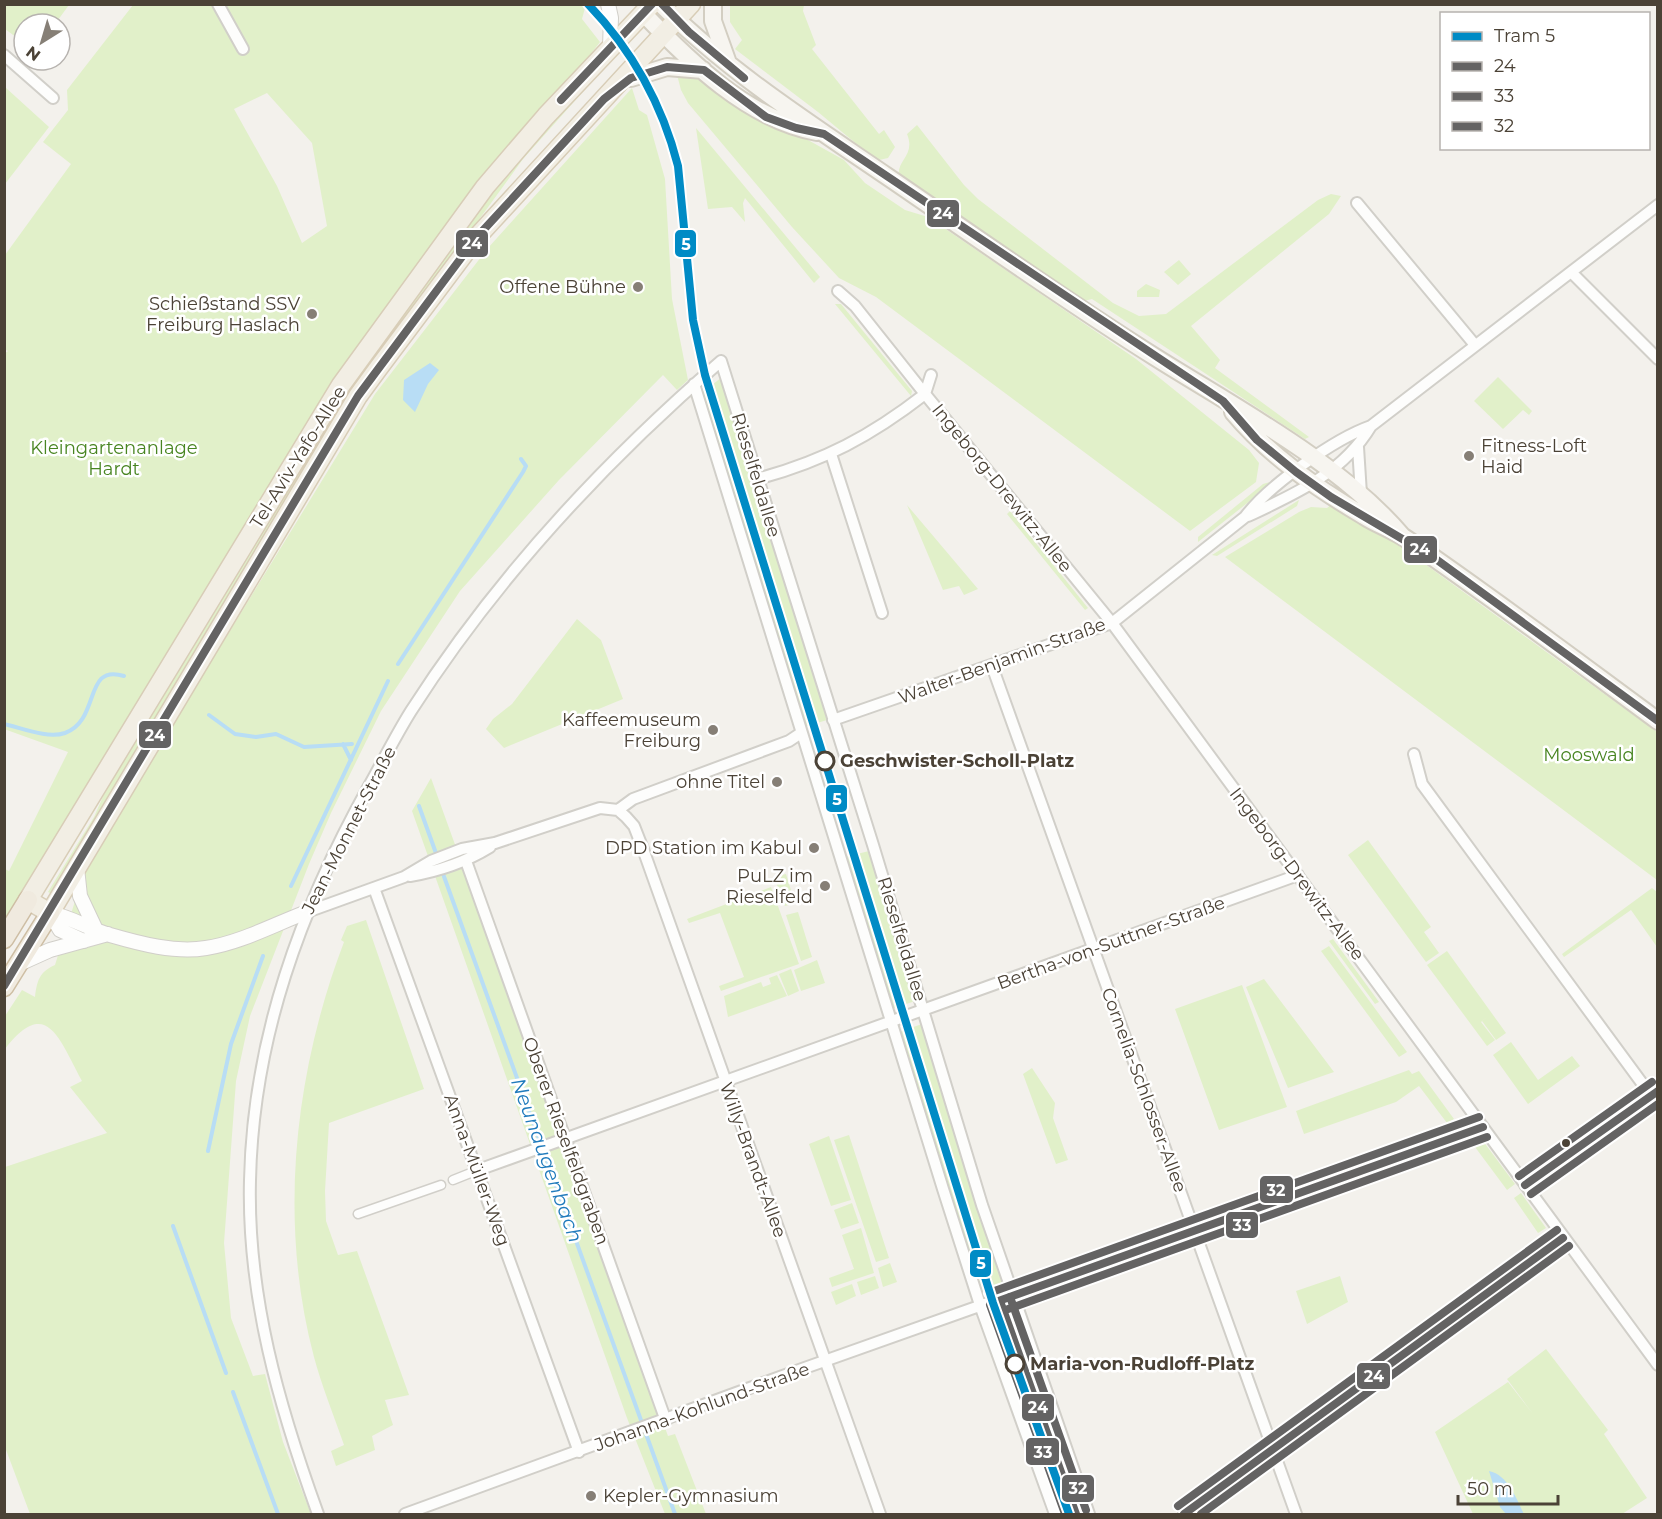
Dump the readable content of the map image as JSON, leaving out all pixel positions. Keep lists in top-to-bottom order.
{
  "streets": {
    "highway": ["Tel-Aviv-Yafo-Allee"],
    "street": [
      "Rieselfeldallee",
      "Ingeborg-Drewitz-Allee",
      "Walter-Benjamin-Straße",
      "Jean-Monnet-Straße",
      "Bertha-von-Suttner-Straße",
      "Cornelia-Schlosser-Allee",
      "Oberer Rieselfeldgraben",
      "Willy-Brandt-Allee",
      "Anna-Müller-Weg",
      "Johanna-Kohlund-Straße"
    ]
  },
  "crossings": [
    ["Rieselfeldallee", "Walter-Benjamin-Straße"],
    ["Rieselfeldallee", "Jean-Monnet-Straße"],
    ["Rieselfeldallee", "Bertha-von-Suttner-Straße"],
    ["Rieselfeldallee", "Johanna-Kohlund-Straße"],
    ["Ingeborg-Drewitz-Allee", "Walter-Benjamin-Straße"],
    ["Ingeborg-Drewitz-Allee", "Bertha-von-Suttner-Straße"],
    ["Ingeborg-Drewitz-Allee", "Johanna-Kohlund-Straße"],
    ["Walter-Benjamin-Straße", "Cornelia-Schlosser-Allee"],
    ["Bertha-von-Suttner-Straße", "Cornelia-Schlosser-Allee"],
    ["Bertha-von-Suttner-Straße", "Oberer Rieselfeldgraben"],
    ["Bertha-von-Suttner-Straße", "Willy-Brandt-Allee"],
    ["Bertha-von-Suttner-Straße", "Anna-Müller-Weg"],
    ["Cornelia-Schlosser-Allee", "Johanna-Kohlund-Straße"],
    ["Oberer Rieselfeldgraben", "Johanna-Kohlund-Straße"],
    ["Willy-Brandt-Allee", "Johanna-Kohlund-Straße"],
    ["Anna-Müller-Weg", "Johanna-Kohlund-Straße"]
  ],
  "water": ["Neunaugenbach"],
  "parks": ["Kleingartenanlage Hardt", "Mooswald"],
  "places": [
    "Offene Bühne",
    "Schießstand SSV Freiburg Haslach",
    "Fitness-Loft Haid",
    "Kaffeemuseum Freiburg",
    "Geschwister-Scholl-Platz",
    "ohne Titel",
    "DPD Station im Kabul",
    "PuLZ im Rieselfeld",
    "Maria-von-Rudloff-Platz",
    "Kepler-Gymnasium"
  ],
  "lines": [
    "tram line 5",
    "transit line 24",
    "transit line 32",
    "transit line 33"
  ],
  "legend": [
    "Tram 5",
    "24",
    "33",
    "32"
  ],
  "scale_bar": "50 m",
  "north": "bottom left"
}
